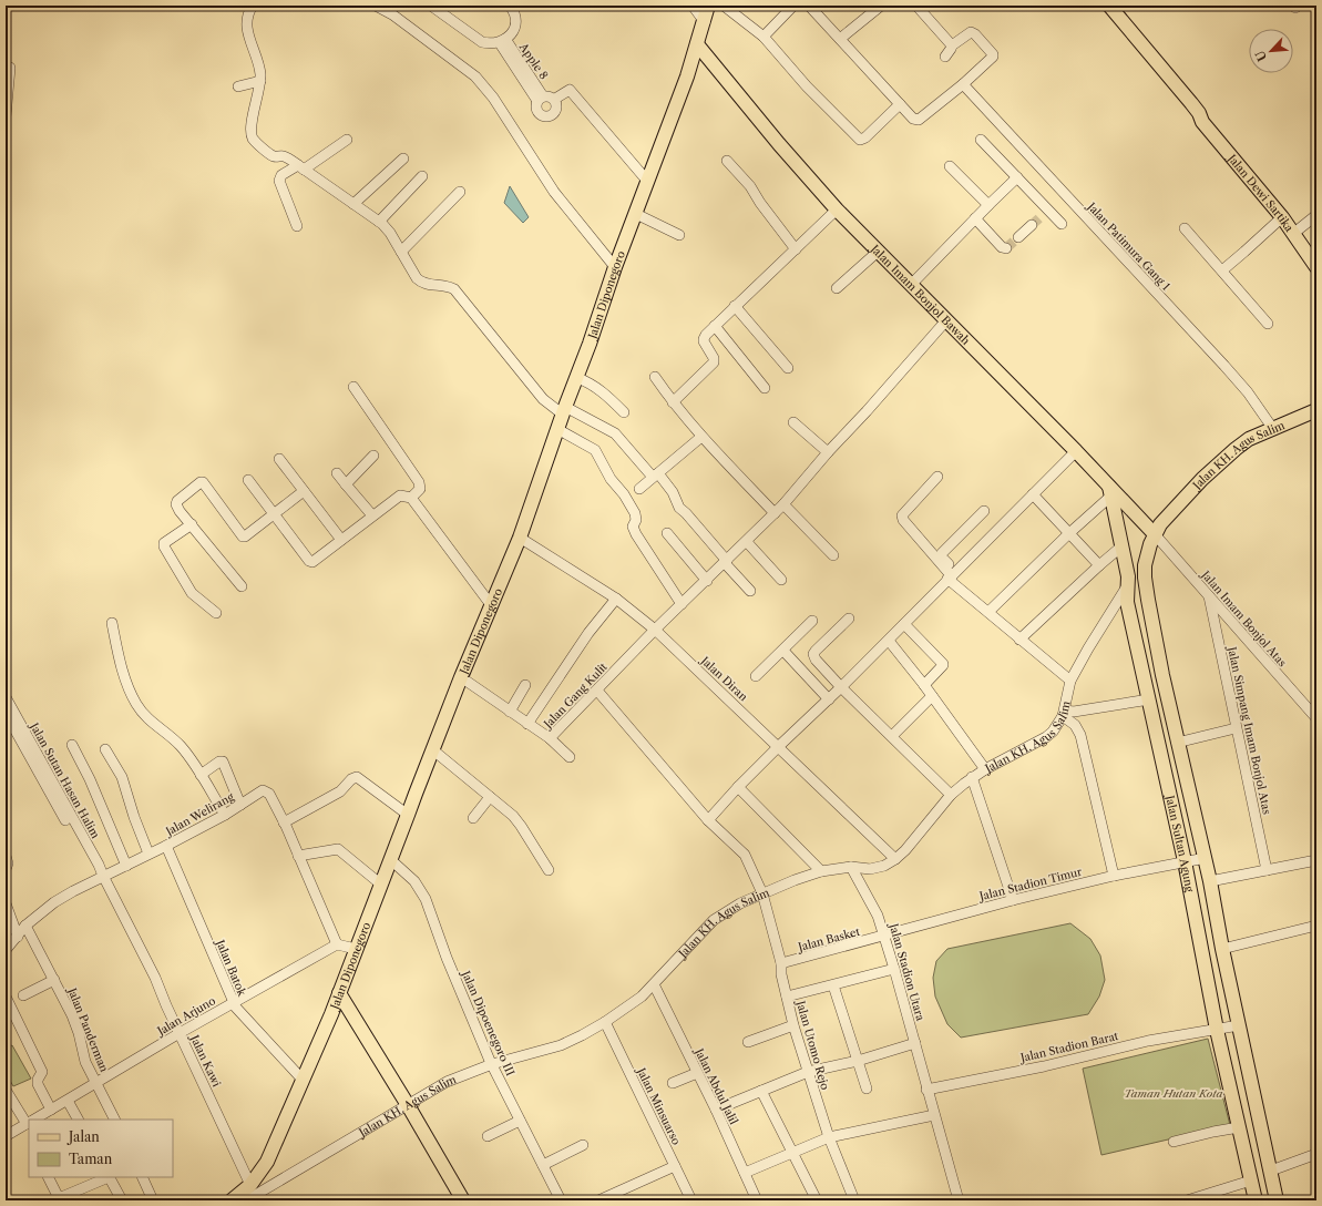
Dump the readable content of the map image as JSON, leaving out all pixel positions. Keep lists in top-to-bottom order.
{
  "streets": {
    "main road": [
      "Jalan Dewi Sartika",
      "Jalan Diponegoro",
      "Jalan Imam Bonjol Bawah",
      "Jalan KH. Agus Salim",
      "Jalan Sultan Agung"
    ],
    "street": [
      "Jalan Patimura Gang 1",
      "Jalan Imam Bonjol Atas",
      "Jalan Diran",
      "Jalan Gang Kulit",
      "Jalan Simpang Imam Bonjol Atas",
      "Jalan Sutan Hasan Halim",
      "Jalan Welirang",
      "Jalan Stadion Timur",
      "Jalan Basket",
      "Jalan Batok",
      "Jalan Stadion Utara",
      "Jalan Arjuno",
      "Jalan Dipoenegoro III",
      "Jalan Panderman",
      "Jalan Utomo Rejo",
      "Jalan Stadion Barat",
      "Jalan Kawi",
      "Jalan Abdul Jalil",
      "Jalan Minsuarso"
    ]
  },
  "crossings": [
    ["Jalan Patimura Gang 1", "Jalan KH. Agus Salim"],
    ["Jalan Diponegoro", "Jalan Imam Bonjol Bawah"],
    ["Jalan Diponegoro", "Jalan KH. Agus Salim"],
    ["Jalan Diponegoro", "Jalan Diran"],
    ["Jalan Diponegoro", "Jalan Gang Kulit"],
    ["Jalan Diponegoro", "Jalan Batok"],
    ["Jalan Diponegoro", "Jalan Dipoenegoro III"],
    ["Jalan Diponegoro", "Jalan Kawi"],
    ["Jalan Imam Bonjol Bawah", "Jalan KH. Agus Salim"],
    ["Jalan Imam Bonjol Bawah", "Jalan Imam Bonjol Atas"],
    ["Jalan Imam Bonjol Bawah", "Jalan Gang Kulit"],
    ["Jalan Imam Bonjol Bawah", "Jalan Sultan Agung"],
    ["Jalan KH. Agus Salim", "Jalan Imam Bonjol Atas"],
    ["Jalan KH. Agus Salim", "Jalan Diran"],
    ["Jalan KH. Agus Salim", "Jalan Sultan Agung"],
    ["Jalan KH. Agus Salim", "Jalan Stadion Utara"],
    ["Jalan KH. Agus Salim", "Jalan Dipoenegoro III"],
    ["Jalan KH. Agus Salim", "Jalan Utomo Rejo"],
    ["Jalan KH. Agus Salim", "Jalan Abdul Jalil"],
    ["Jalan KH. Agus Salim", "Jalan Minsuarso"],
    ["Jalan Imam Bonjol Atas", "Jalan Simpang Imam Bonjol Atas"],
    ["Jalan Imam Bonjol Atas", "Jalan Sultan Agung"],
    ["Jalan Diran", "Jalan Gang Kulit"],
    ["Jalan Gang Kulit", "Jalan Utomo Rejo"],
    ["Jalan Sutan Hasan Halim", "Jalan Welirang"],
    ["Jalan Sutan Hasan Halim", "Jalan Kawi"],
    ["Jalan Welirang", "Jalan Batok"],
    ["Jalan Welirang", "Jalan Arjuno"],
    ["Jalan Welirang", "Jalan Panderman"],
    ["Jalan Welirang", "Jalan Kawi"],
    ["Jalan Sultan Agung", "Jalan Stadion Timur"],
    ["Jalan Sultan Agung", "Jalan Stadion Barat"],
    ["Jalan Stadion Timur", "Jalan Basket"],
    ["Jalan Stadion Timur", "Jalan Stadion Utara"],
    ["Jalan Basket", "Jalan Stadion Utara"],
    ["Jalan Basket", "Jalan Utomo Rejo"],
    ["Jalan Batok", "Jalan Arjuno"],
    ["Jalan Stadion Utara", "Jalan Stadion Barat"],
    ["Jalan Arjuno", "Jalan Panderman"],
    ["Jalan Arjuno", "Jalan Kawi"]
  ],
  "parks": ["Taman Hutan Kota"],
  "legend": ["Jalan", "Taman"],
  "north": "bottom left"
}
